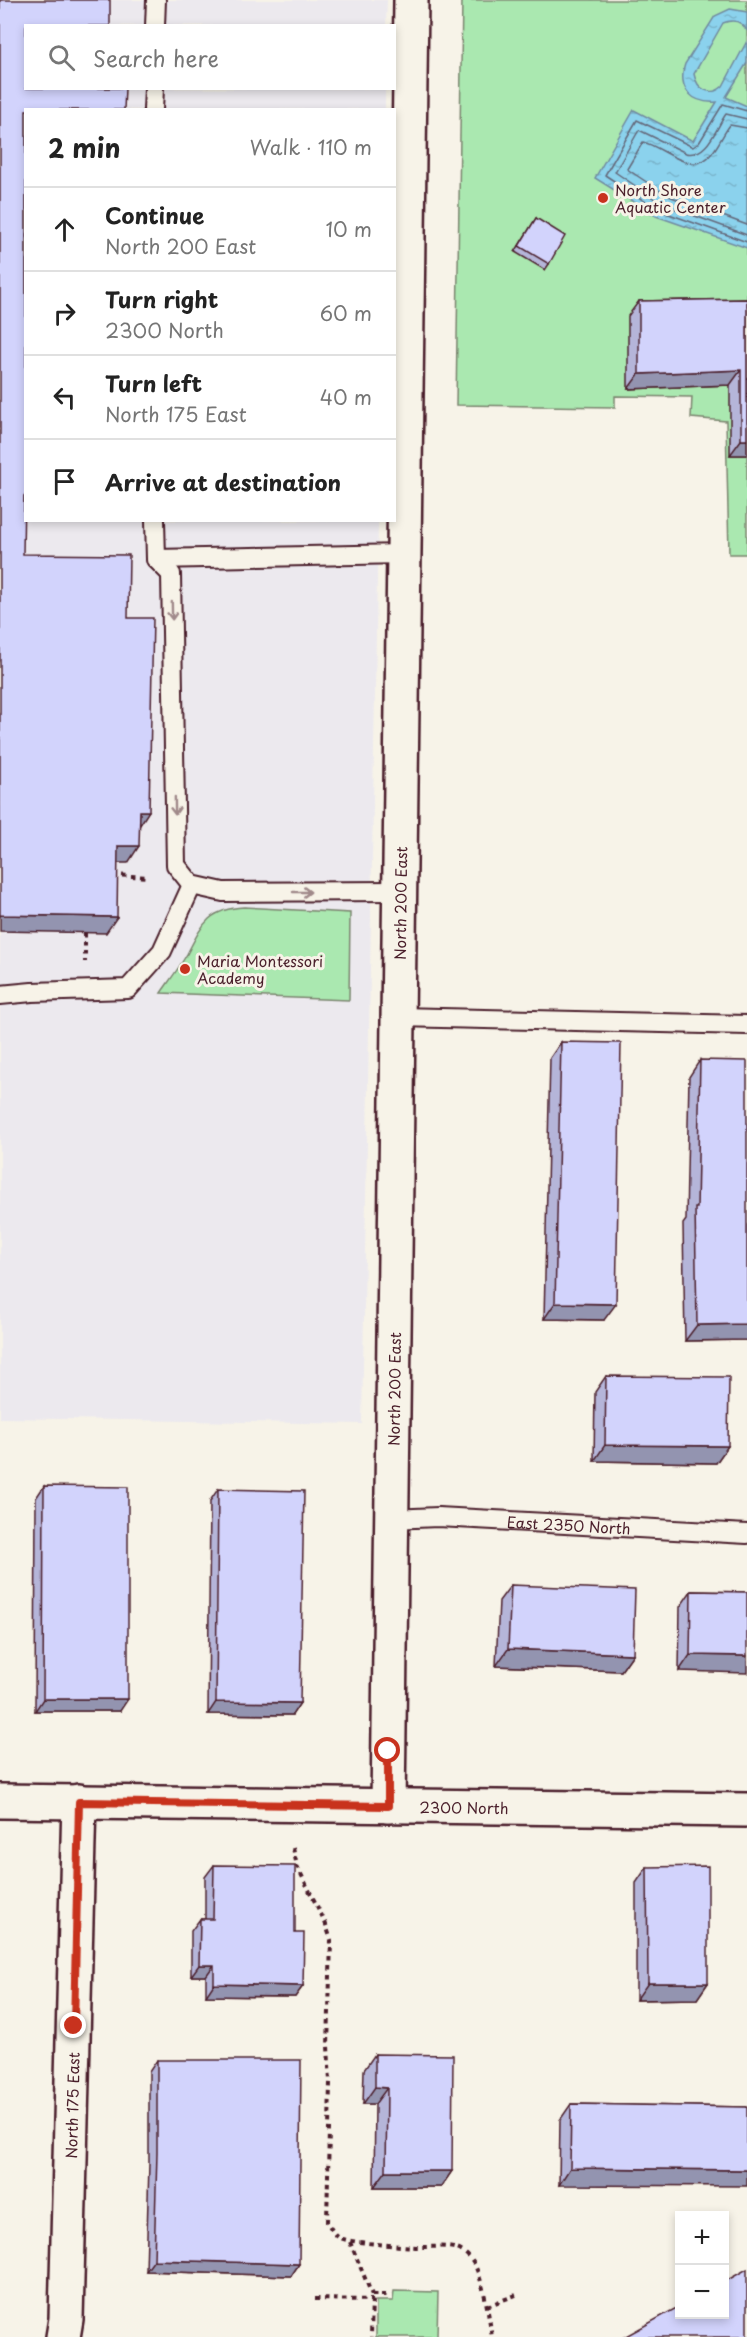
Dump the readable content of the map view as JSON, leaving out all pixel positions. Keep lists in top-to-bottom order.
{
  "streets": {
    "street": ["North 200 East", "2300 North", "North 175 East"],
    "lane": ["East 2350 North"]
  },
  "crossings": [
    ["North 200 East", "East 2350 North"],
    ["North 200 East", "2300 North"],
    ["2300 North", "North 175 East"]
  ],
  "places": ["North Shore Aquatic Center", "Maria Montessori Academy"],
  "page": {
    "search": "Search here",
    "heading": ["2 min", "Walk · 110 m"],
    "list": [
      ["Continue", "North 200 East", "10 m"],
      ["Turn right", "2300 North", "60 m"],
      ["Turn left", "North 175 East", "40 m"],
      "Arrive at destination"
    ],
    "map_buttons": ["+", "−"]
  }
}
